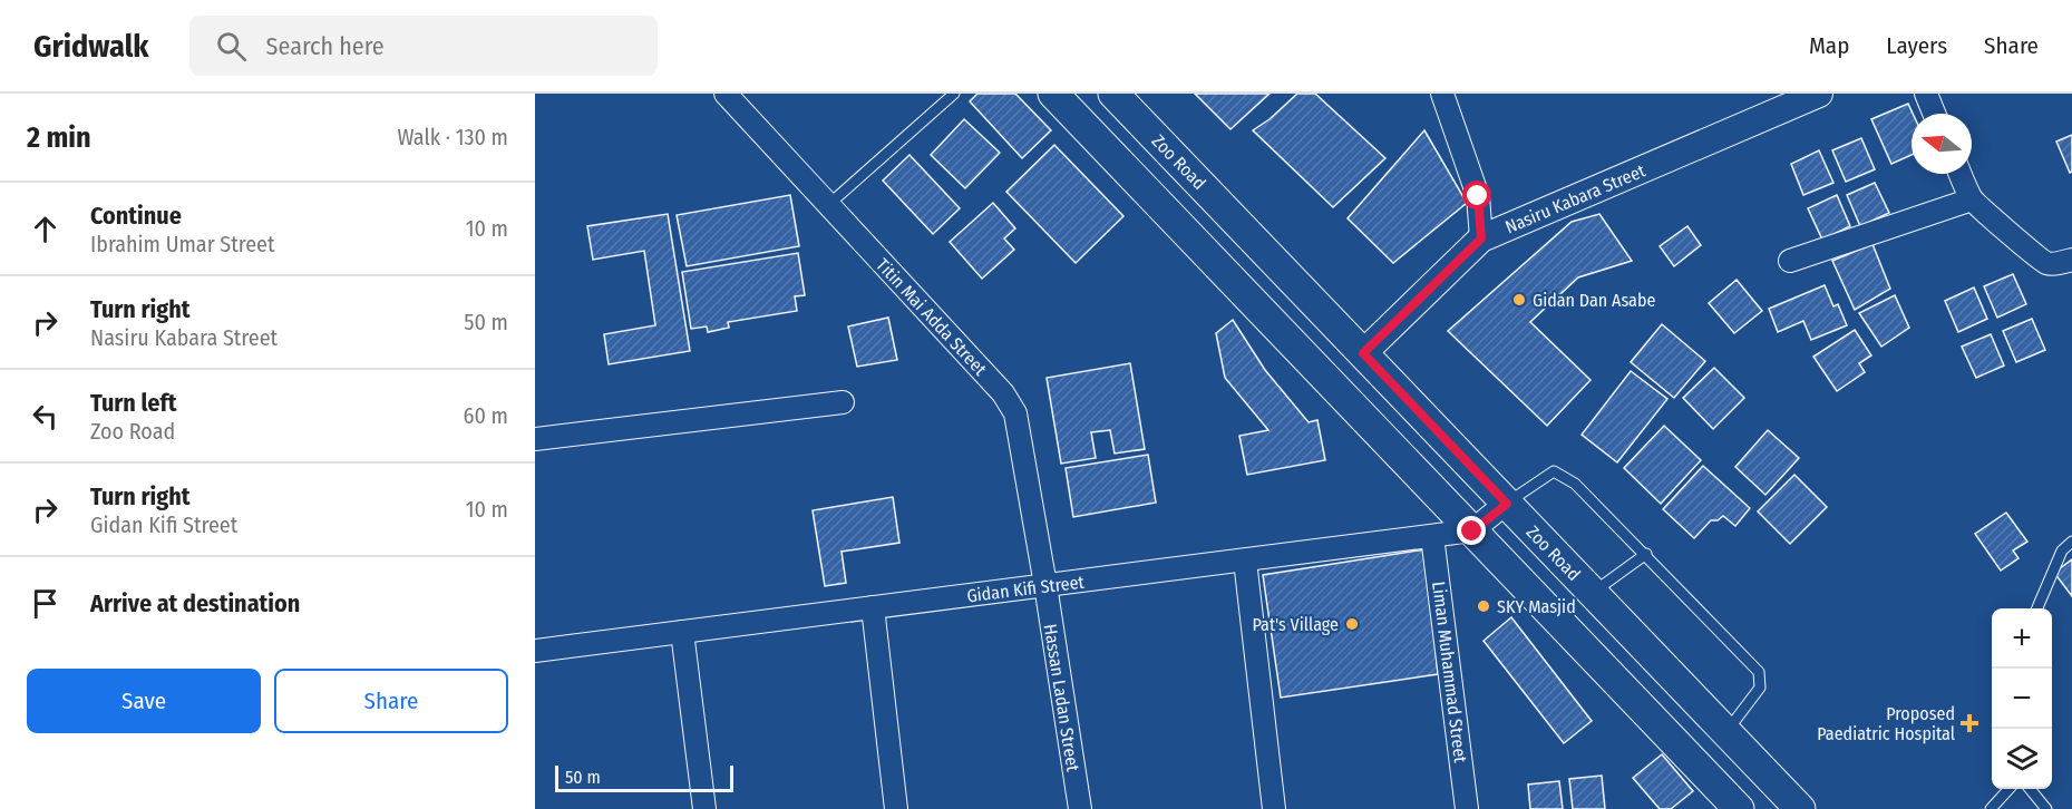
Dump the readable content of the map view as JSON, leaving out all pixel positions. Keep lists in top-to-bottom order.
{
  "streets": {
    "main road": ["Zoo Road"],
    "street": [
      "Nasiru Kabara Street",
      "Titin Mai Adda Street",
      "Gidan Kifi Street",
      "Liman Muhammad Street",
      "Hassan Ladan Street"
    ]
  },
  "crossings": [
    ["Zoo Road", "Nasiru Kabara Street"],
    ["Titin Mai Adda Street", "Gidan Kifi Street"],
    ["Titin Mai Adda Street", "Hassan Ladan Street"],
    ["Gidan Kifi Street", "Liman Muhammad Street"],
    ["Gidan Kifi Street", "Hassan Ladan Street"]
  ],
  "places": {
    "other": ["Gidan Dan Asabe", "SKY Masjid", "Pat's Village"],
    "health": ["Proposed Paediatric Hospital"]
  },
  "scale_bar": "50 m",
  "north": "left",
  "page": {
    "header": "Gridwalk",
    "search": "Search here",
    "nav": ["Map", "Layers", "Share"],
    "heading": ["2 min", "Walk · 130 m"],
    "list": [
      ["Continue", "Ibrahim Umar Street", "10 m"],
      ["Turn right", "Nasiru Kabara Street", "50 m"],
      ["Turn left", "Zoo Road", "60 m"],
      ["Turn right", "Gidan Kifi Street", "10 m"],
      "Arrive at destination"
    ],
    "map_buttons": ["+", "−"],
    "buttons": ["Save", "Share"],
    "scale": "50 m"
  }
}
